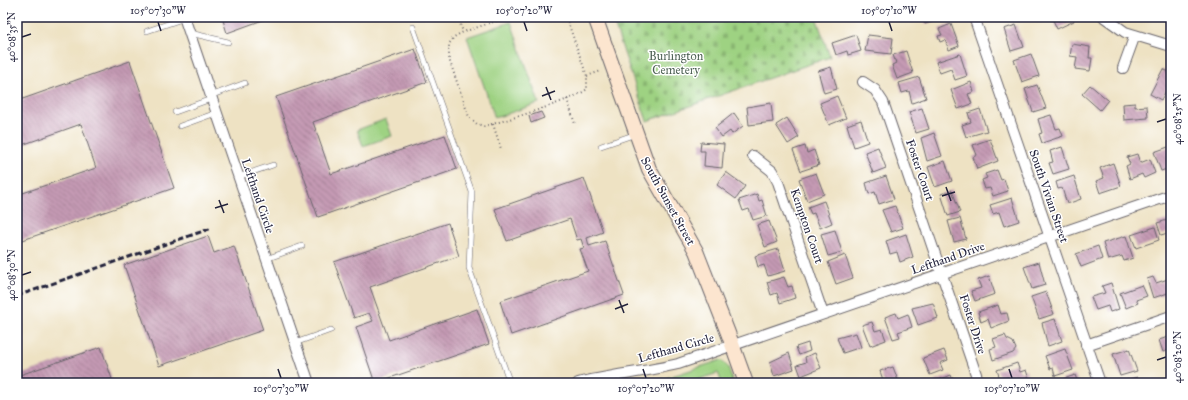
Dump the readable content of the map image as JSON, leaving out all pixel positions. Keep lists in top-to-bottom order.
{
  "streets": {
    "street": [
      "Foster Court",
      "Lefthand Circle",
      "South Vivian Street",
      "South Sunset Street",
      "Kempton Court",
      "Lefthand Drive",
      "Foster Drive"
    ]
  },
  "crossings": [
    ["Foster Court", "Lefthand Drive"],
    ["Foster Court", "Foster Drive"],
    ["Lefthand Circle", "South Sunset Street"],
    ["Lefthand Circle", "Lefthand Drive"],
    ["South Vivian Street", "Lefthand Drive"],
    ["South Sunset Street", "Lefthand Drive"],
    ["Kempton Court", "Lefthand Drive"],
    ["Lefthand Drive", "Foster Drive"]
  ],
  "parks": ["Burlington Cemetery"],
  "coordinates": [
    "105°07'30\"W",
    "105°07'20\"W",
    "105°07'10\"W",
    "40°08'35\"N",
    "40°08'25\"N",
    "40°08'30\"N",
    "40°08'20\"N"
  ]
}
